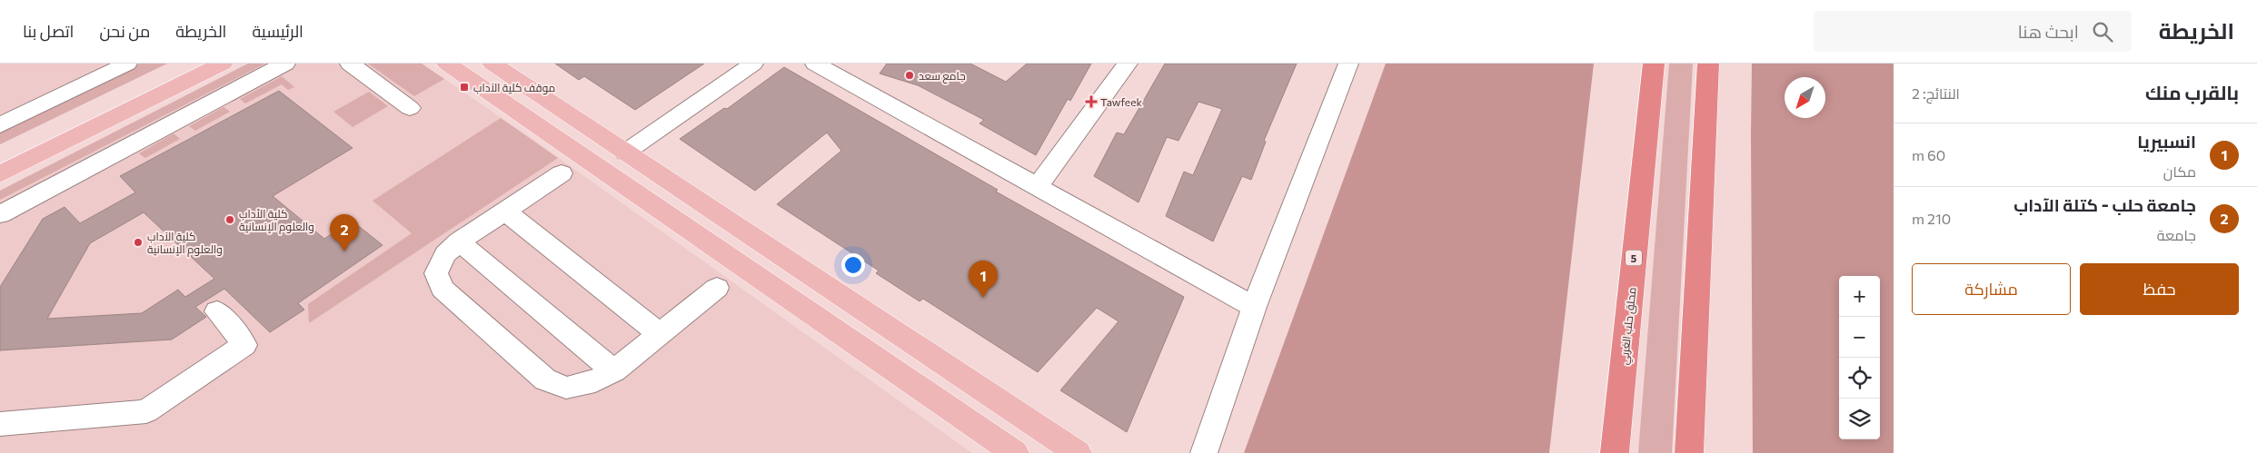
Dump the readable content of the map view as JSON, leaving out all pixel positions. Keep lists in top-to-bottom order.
{
  "streets": {
    "highway": ["5", "محلق حلب الغربي"]
  },
  "places": {
    "other": ["جامع سعد", "كلية الأداب والعلوم الإنسانية", "كلية الآداب والعلوم الإنسانية"],
    "transit": ["موقف كلية الآداب"],
    "health": ["Tawfeek"]
  },
  "north": "bottom left",
  "page": {
    "header": "الخريطة",
    "search": "ابحث هنا",
    "nav": [
      "الرئيسية",
      "الخريطة",
      "من نحن",
      "اتصل بنا"
    ],
    "heading": ["بالقرب منك", "النتائج: 2"],
    "list": [
      {
        "mark": "1",
        "name": "انسبيريا",
        "note": "مكان",
        "value": "60 m"
      },
      {
        "mark": "2",
        "name": "جامعة حلب - كتلة الآداب",
        "note": "جامعة",
        "value": "210 m"
      }
    ],
    "pins": ["2", "1"],
    "buttons": ["حفظ", "مشاركة"],
    "map_buttons": ["+", "−"]
  }
}
